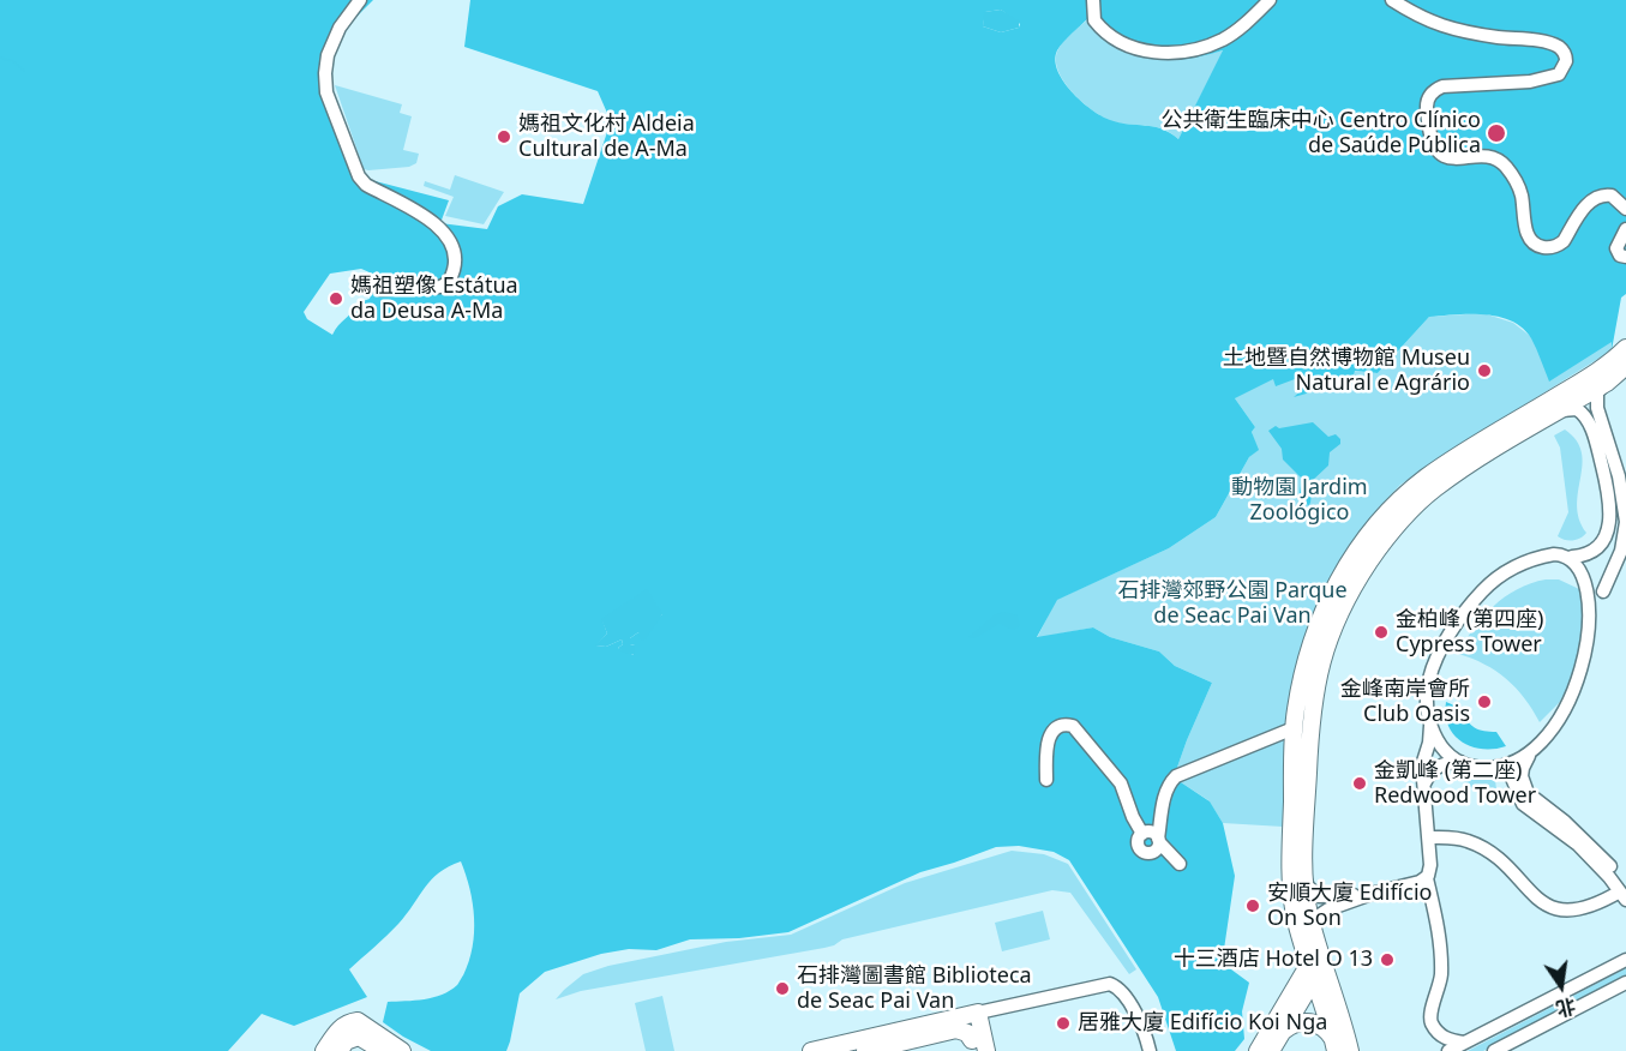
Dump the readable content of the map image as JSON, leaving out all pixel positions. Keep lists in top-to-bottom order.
{
  "parks": ["動物園 Jardim Zoológico", "石排灣郊野公園 Parque de Seac Pai Van"],
  "places": [
    "公共衛生臨床中心 Centro Clínico de Saúde Pública",
    "媽祖文化村 Aldeia Cultural de A-Ma",
    "媽祖塑像 Estátua da Deusa A-Ma",
    "土地暨自然博物館 Museu Natural e Agrário",
    "金柏峰 (第四座) Cypress Tower",
    "金峰南岸會所 Club Oasis",
    "金凱峰 (第二座) Redwood Tower",
    "安順大廈 Edifício On Son",
    "十三酒店 Hotel O 13",
    "石排灣圖書館 Biblioteca de Seac Pai Van",
    "居雅大廈 Edifício Koi Nga"
  ],
  "north": "bottom"
}
